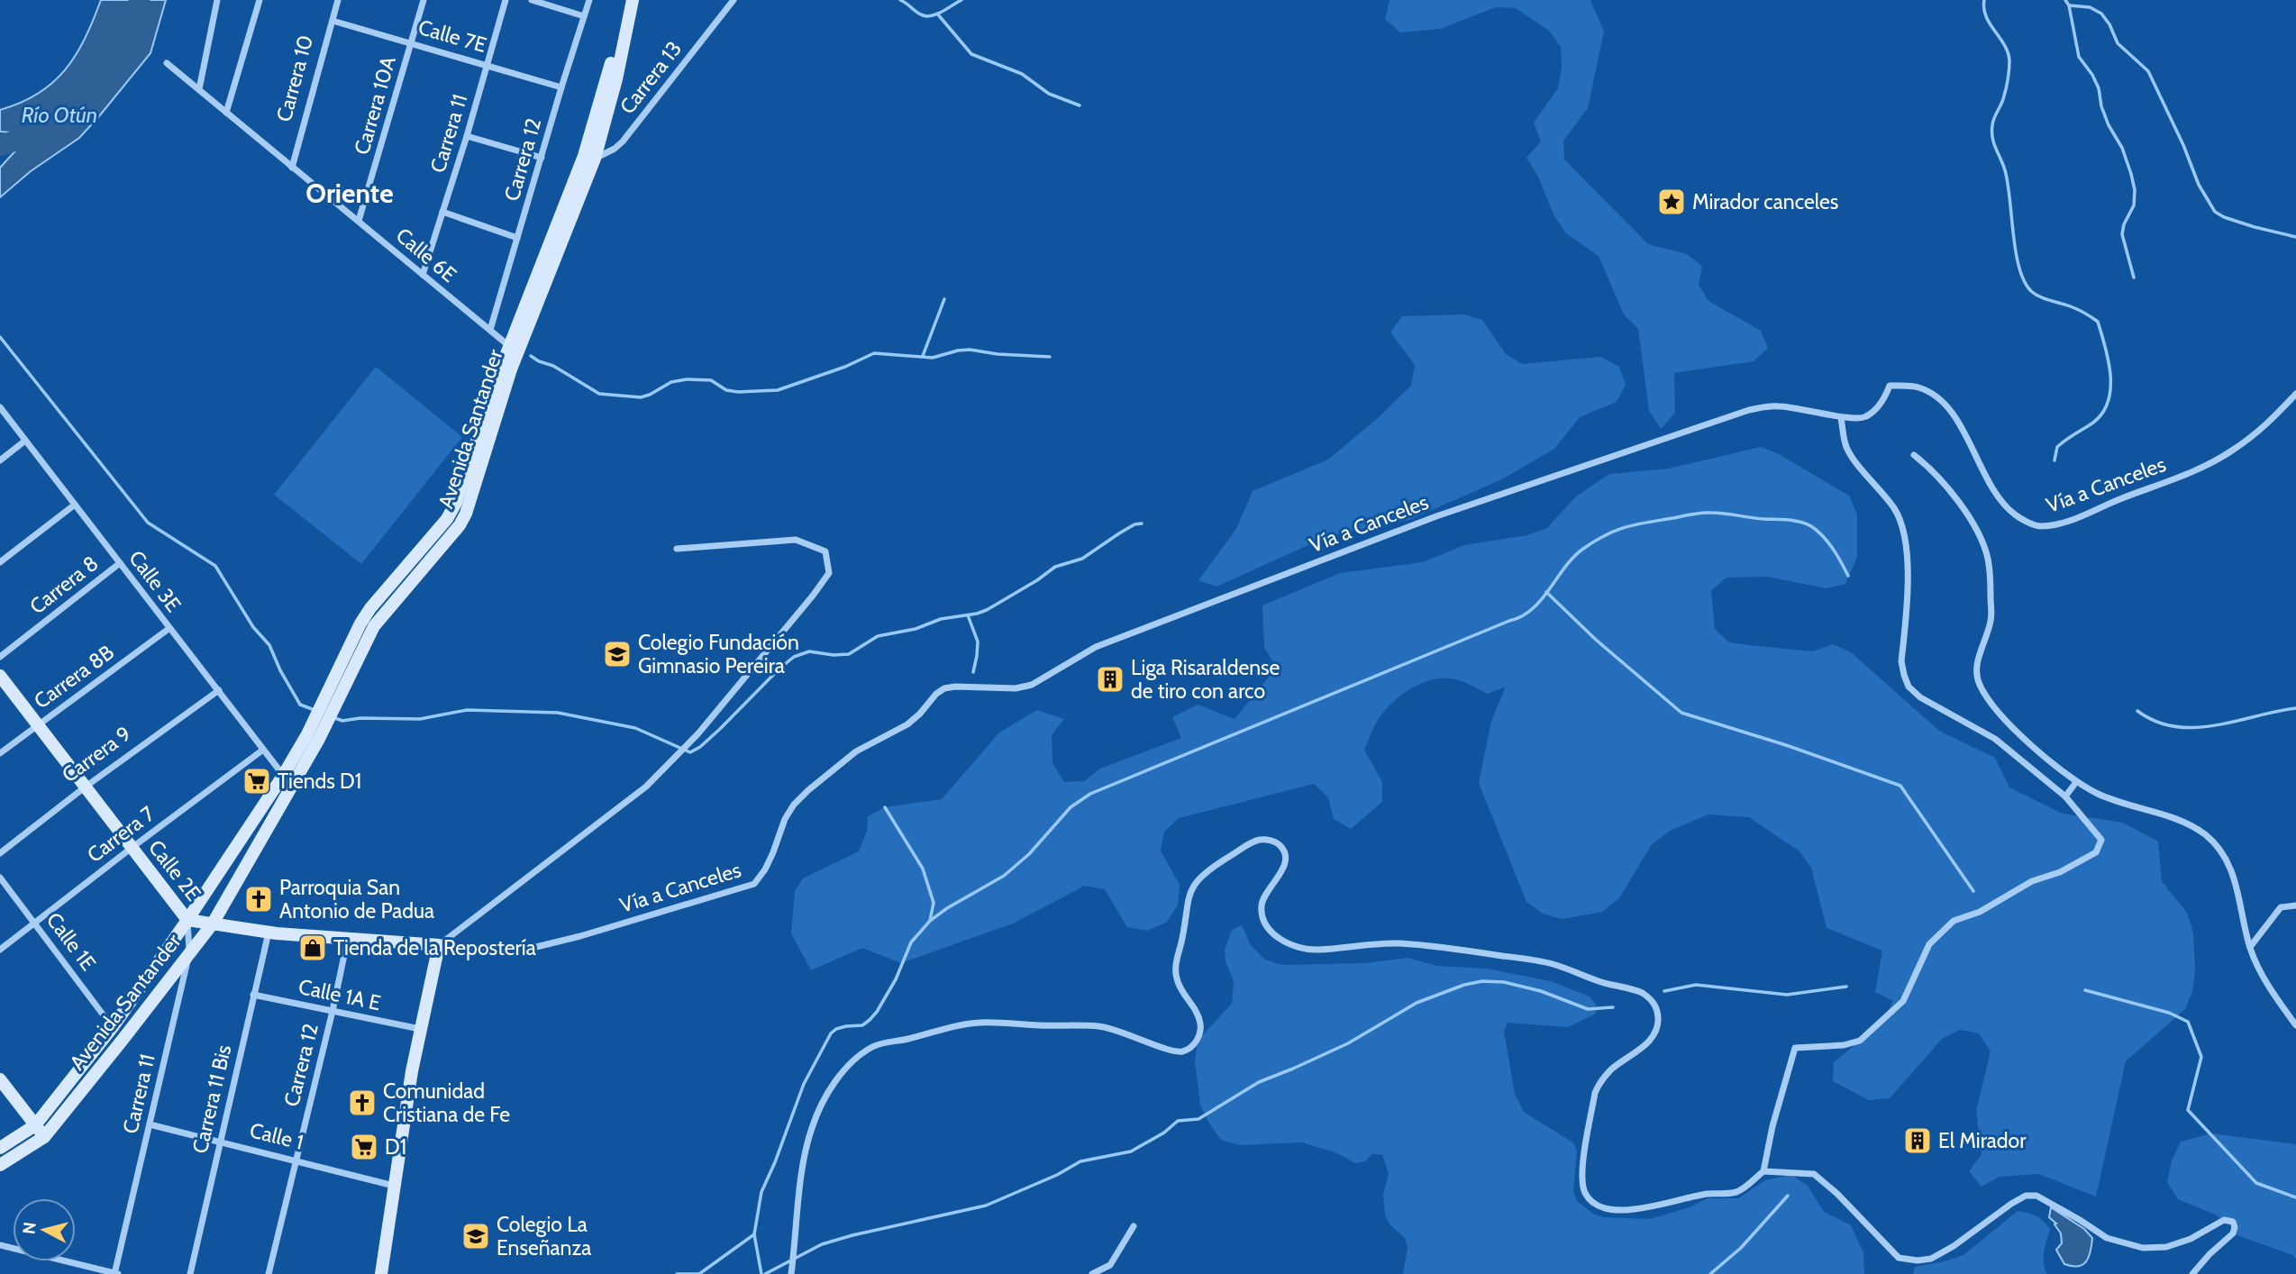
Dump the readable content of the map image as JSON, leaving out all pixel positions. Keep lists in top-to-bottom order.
{
  "streets": {
    "street": [
      "Calle 7E",
      "Carrera 13",
      "Carrera 10",
      "Carrera 10A",
      "Carrera 11",
      "Carrera 12",
      "Calle 6E",
      "Avenida Santander",
      "Vía a Canceles",
      "Calle 3E",
      "Carrera 8",
      "Carrera 8B",
      "Carrera 9",
      "Carrera 7",
      "Calle 2E",
      "Calle 1E",
      "Calle 1A E",
      "Carrera 11 Bis",
      "Calle 1"
    ]
  },
  "crossings": [
    ["Calle 7E", "Carrera 10"],
    ["Calle 7E", "Carrera 10A"],
    ["Calle 7E", "Carrera 11"],
    ["Calle 7E", "Carrera 12"],
    ["Carrera 13", "Avenida Santander"],
    ["Carrera 10", "Calle 6E"],
    ["Carrera 10A", "Calle 6E"],
    ["Carrera 11", "Calle 6E"],
    ["Carrera 11", "Avenida Santander"],
    ["Carrera 11", "Calle 2E"],
    ["Carrera 11", "Calle 1"],
    ["Carrera 12", "Calle 6E"],
    ["Carrera 12", "Calle 2E"],
    ["Carrera 12", "Calle 1A E"],
    ["Carrera 12", "Calle 1"],
    ["Calle 6E", "Avenida Santander"],
    ["Avenida Santander", "Calle 3E"],
    ["Avenida Santander", "Calle 2E"],
    ["Avenida Santander", "Calle 1E"],
    ["Vía a Canceles", "Calle 2E"],
    ["Calle 3E", "Carrera 8"],
    ["Calle 3E", "Carrera 8B"],
    ["Calle 3E", "Carrera 9"],
    ["Calle 3E", "Carrera 7"],
    ["Carrera 8B", "Calle 2E"],
    ["Carrera 9", "Calle 2E"],
    ["Carrera 7", "Calle 2E"],
    ["Carrera 7", "Calle 1E"],
    ["Calle 2E", "Carrera 11 Bis"],
    ["Calle 1A E", "Carrera 11 Bis"],
    ["Carrera 11 Bis", "Calle 1"]
  ],
  "districts": ["Oriente"],
  "water": ["Río Otún"],
  "places": {
    "place": ["Mirador canceles"],
    "school or university": ["Colegio Fundación Gimnasio Pereira", "Colegio La Enseñanza"],
    "building": ["Liga Risaraldense de tiro con arco", "El Mirador"],
    "supermarket": ["Tiends D1", "D1"],
    "church": ["Parroquia San Antonio de Padua", "Comunidad Cristiana de Fe"],
    "shop": ["Tienda de la Repostería"]
  },
  "north": "left"
}
